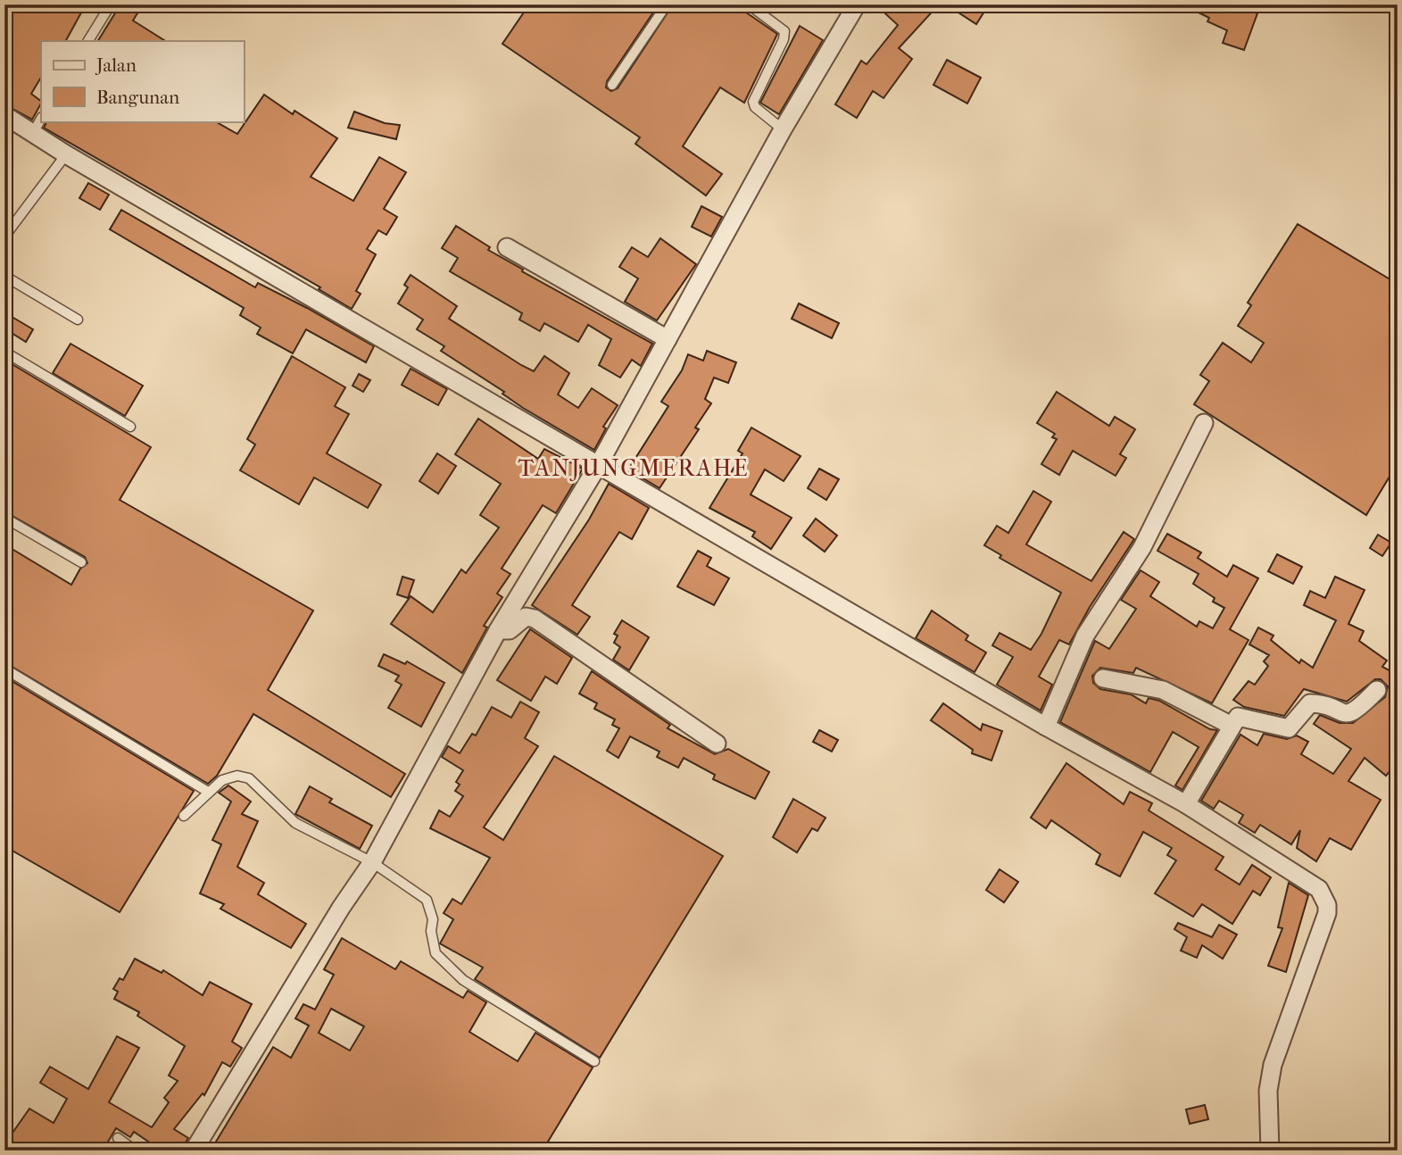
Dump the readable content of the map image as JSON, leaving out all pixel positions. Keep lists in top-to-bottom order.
{
  "districts": ["TANJUNGMERAHE"],
  "legend": ["Jalan", "Bangunan"]
}
